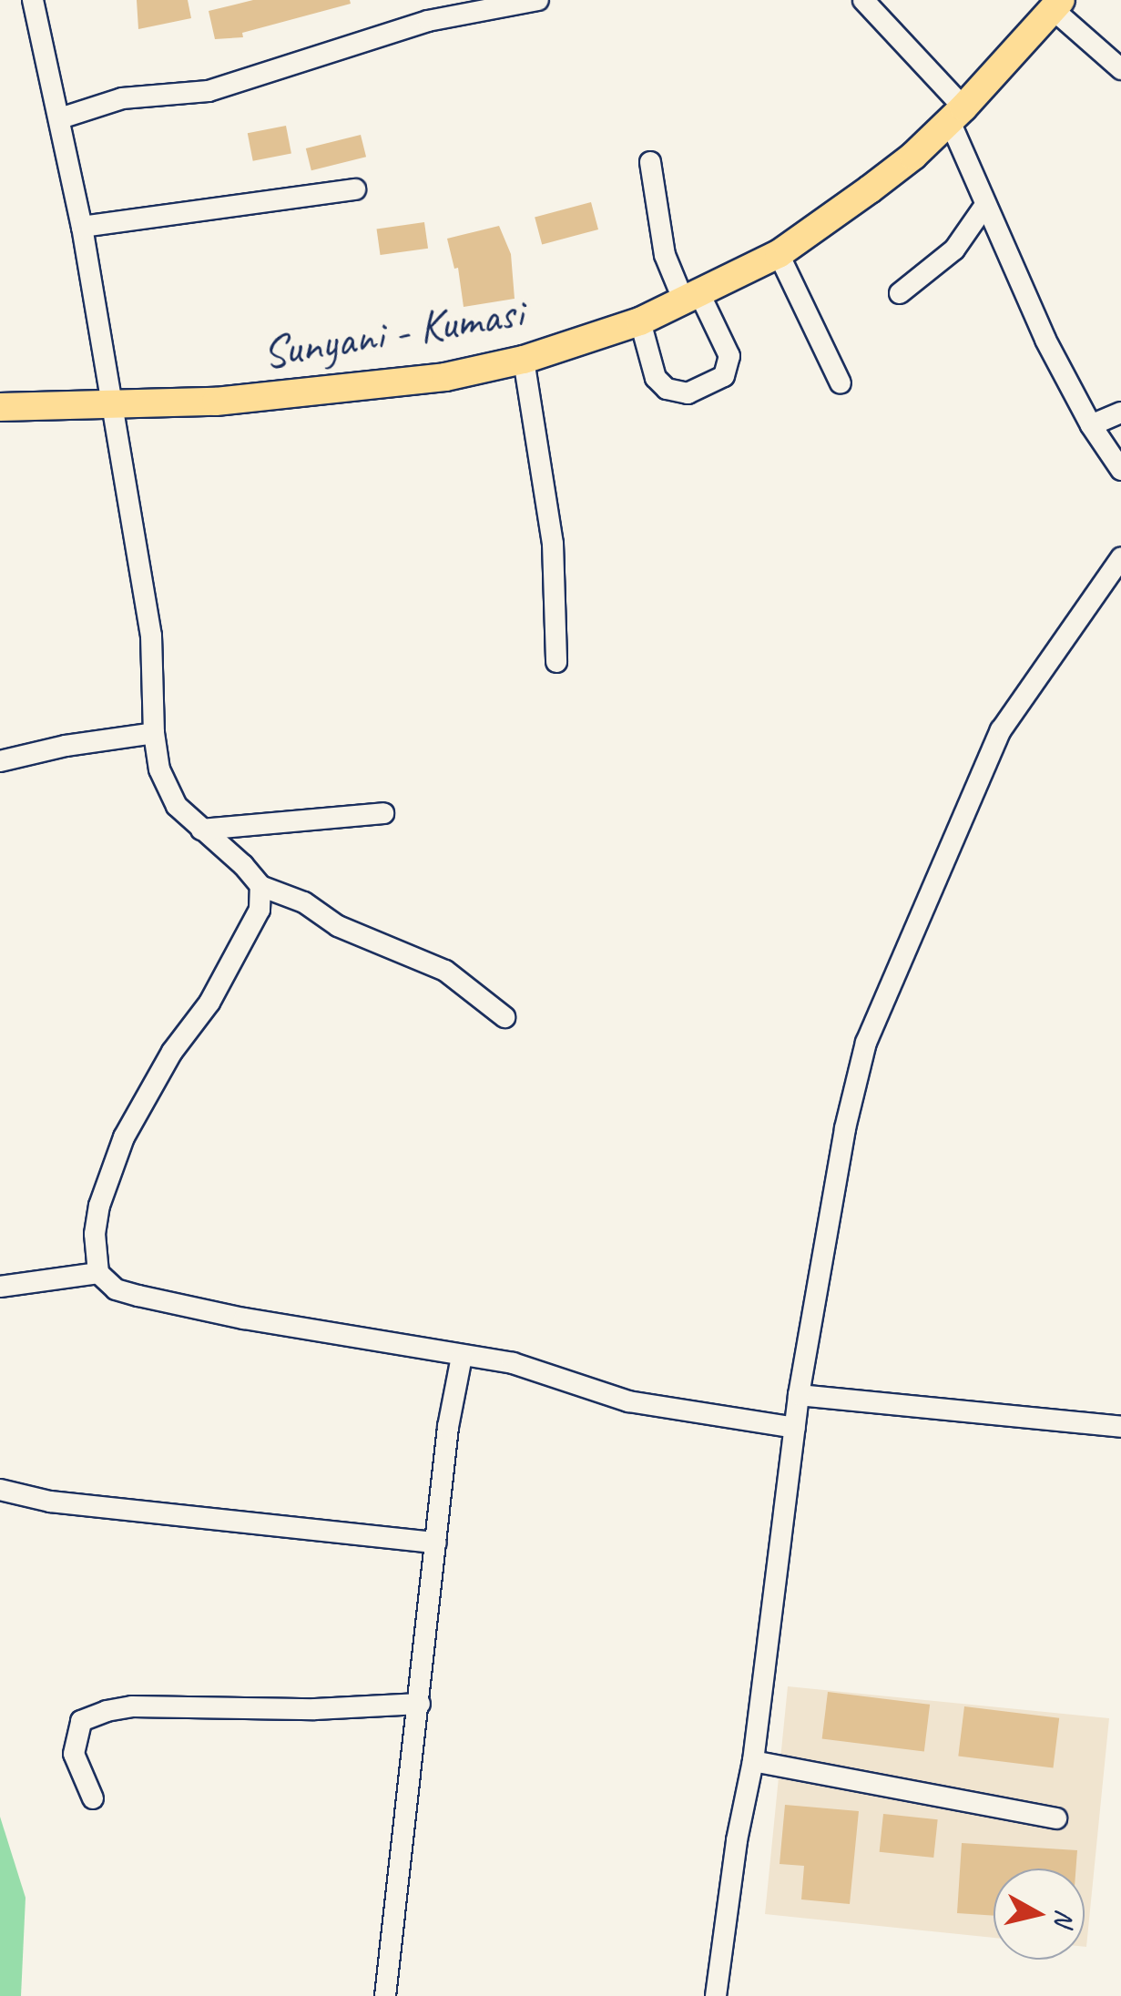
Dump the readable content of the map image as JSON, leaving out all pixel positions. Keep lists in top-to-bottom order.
{
  "streets": {
    "main road": ["Sunyani - Kumasi"]
  },
  "north": "right"
}
